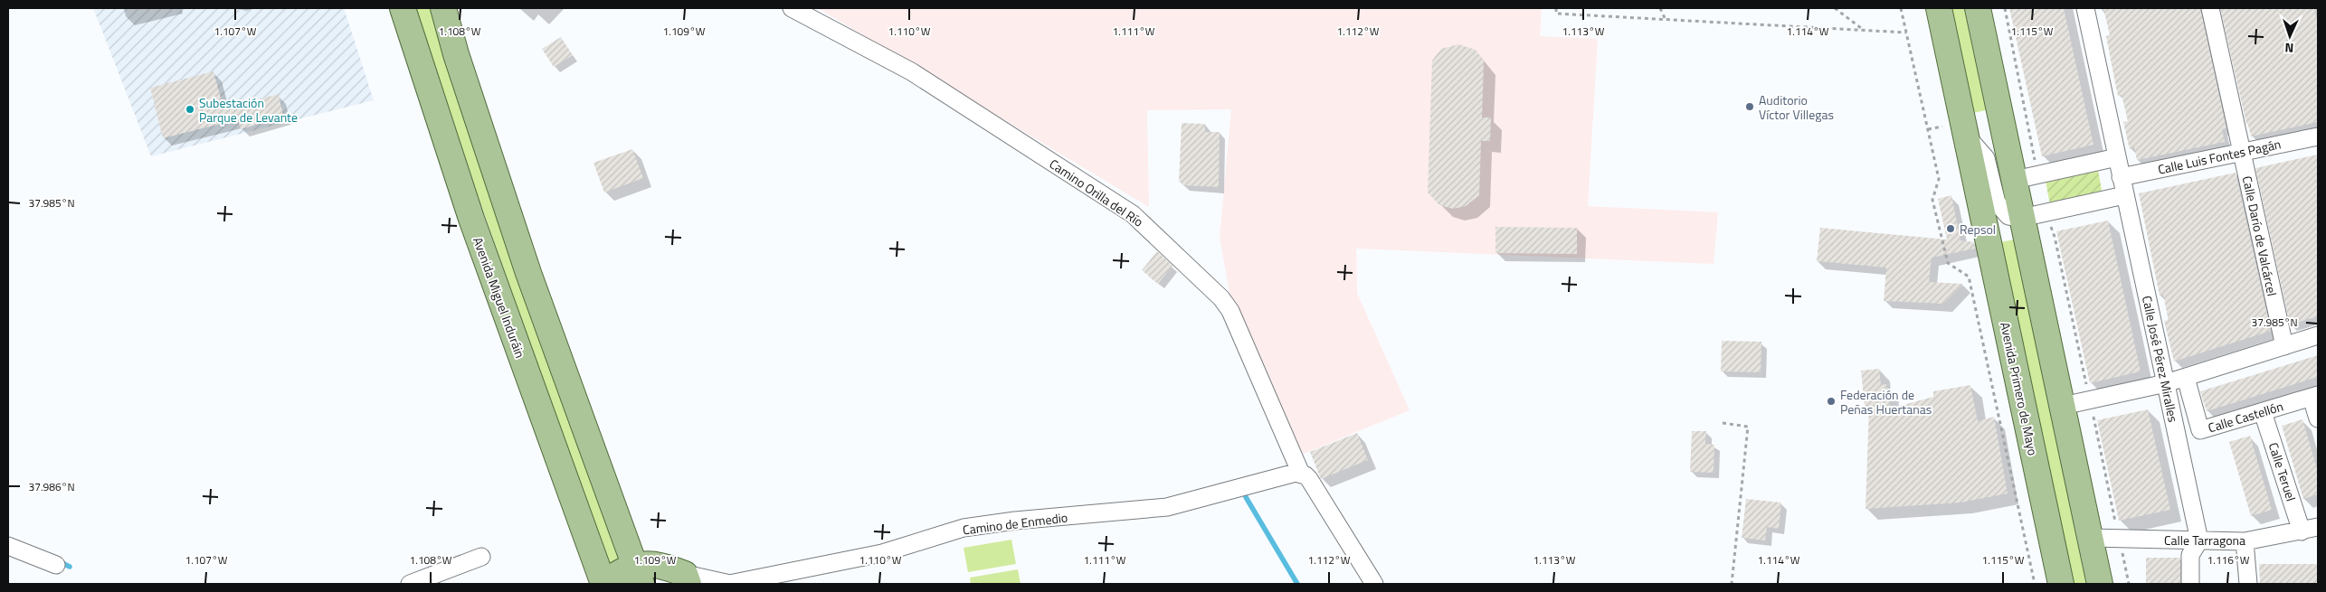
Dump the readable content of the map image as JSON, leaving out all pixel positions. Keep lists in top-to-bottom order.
{
  "streets": {
    "main road": ["Avenida Miguel Induráin", "Avenida Primero de Mayo"],
    "street": [
      "Calle Luis Fontes Pagán",
      "Camino Orilla del Río",
      "Calle Darío de Valcárcel",
      "Calle José Pérez Miralles",
      "Calle Castellón",
      "Calle Teruel",
      "Camino de Enmedio",
      "Calle Tarragona"
    ]
  },
  "crossings": [
    ["Calle Luis Fontes Pagán", "Calle Darío de Valcárcel"],
    ["Calle Luis Fontes Pagán", "Calle José Pérez Miralles"],
    ["Camino Orilla del Río", "Camino de Enmedio"],
    ["Calle José Pérez Miralles", "Calle Tarragona"],
    ["Calle Castellón", "Calle Teruel"],
    ["Calle Teruel", "Calle Tarragona"]
  ],
  "places": [
    "Auditorio Víctor Villegas",
    "Subestación Parque de Levante",
    "Repsol",
    "Federación de Peñas Huertanas"
  ],
  "north": "bottom",
  "coordinates": [
    "1.107°W",
    "1.108°W",
    "1.109°W",
    "1.110°W",
    "1.111°W",
    "1.112°W",
    "1.113°W",
    "1.114°W",
    "1.115°W",
    "37.985°N",
    "37.986°N",
    "1.116°W"
  ]
}
